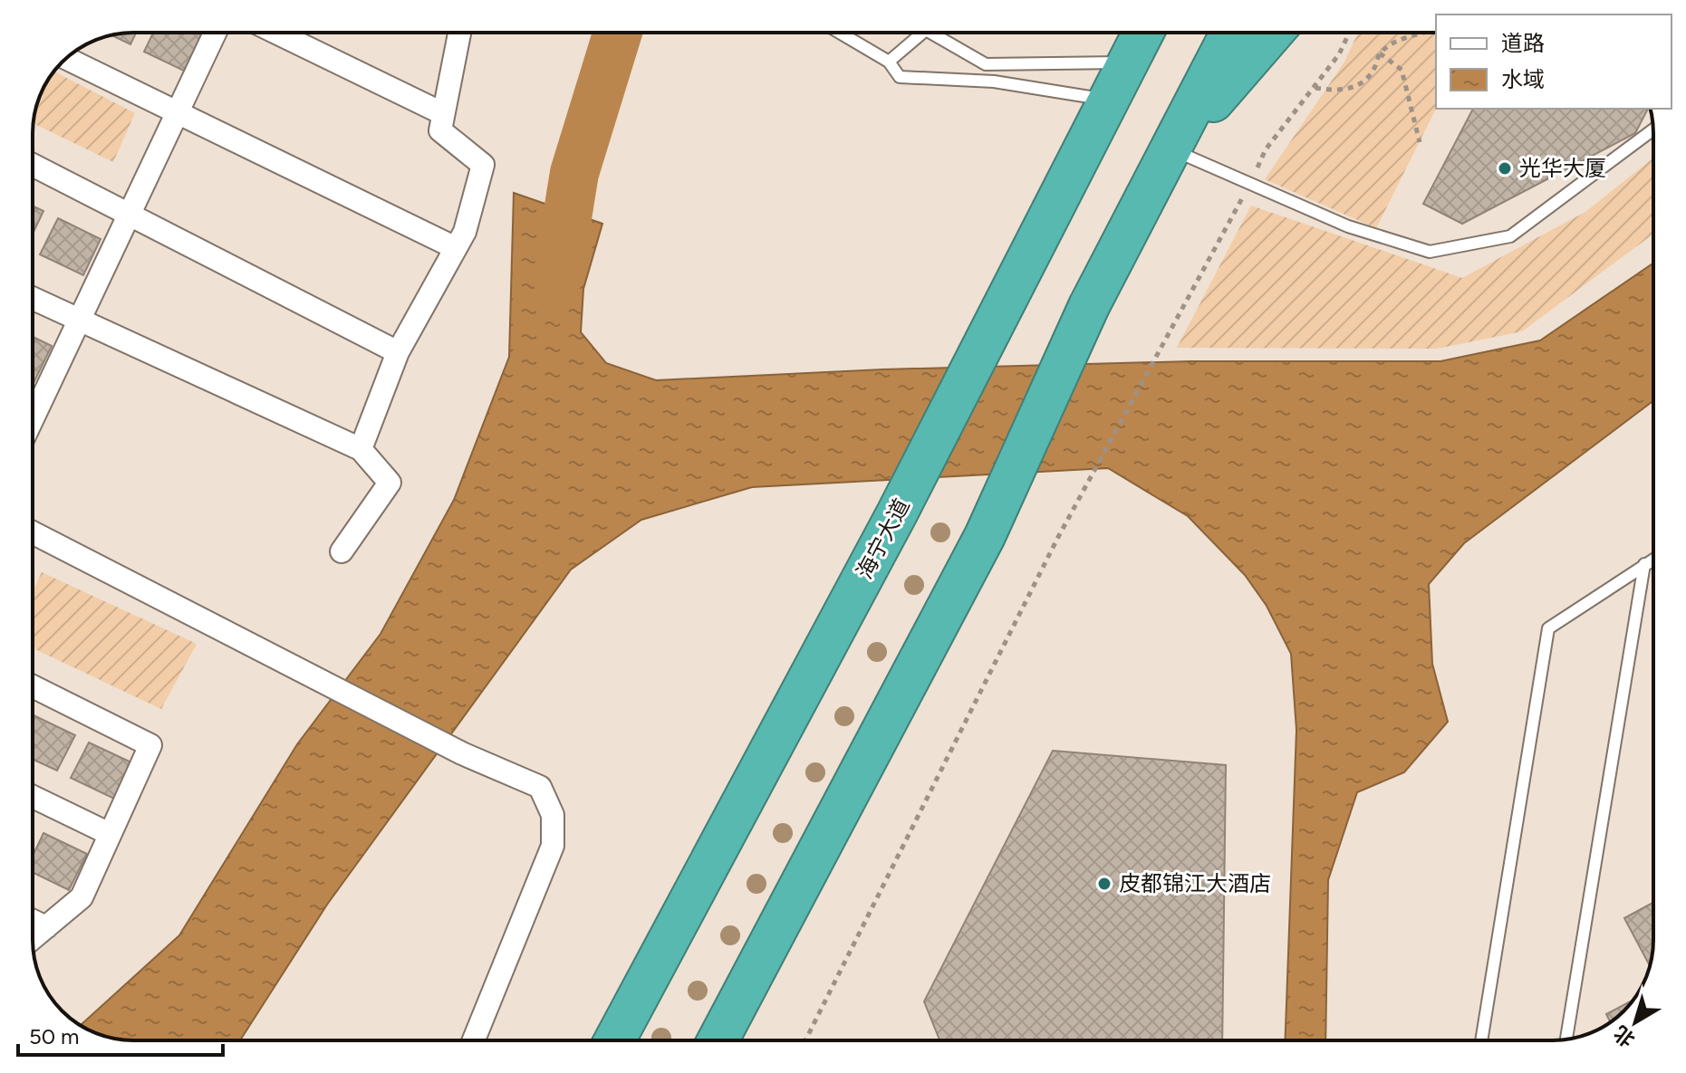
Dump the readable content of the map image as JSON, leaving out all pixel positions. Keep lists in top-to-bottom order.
{
  "streets": {
    "highway": ["海宁大道"]
  },
  "places": ["光华大厦", "皮都锦江大酒店"],
  "legend": ["道路", "水域"],
  "scale_bar": "50 m",
  "north": "bottom left"
}
